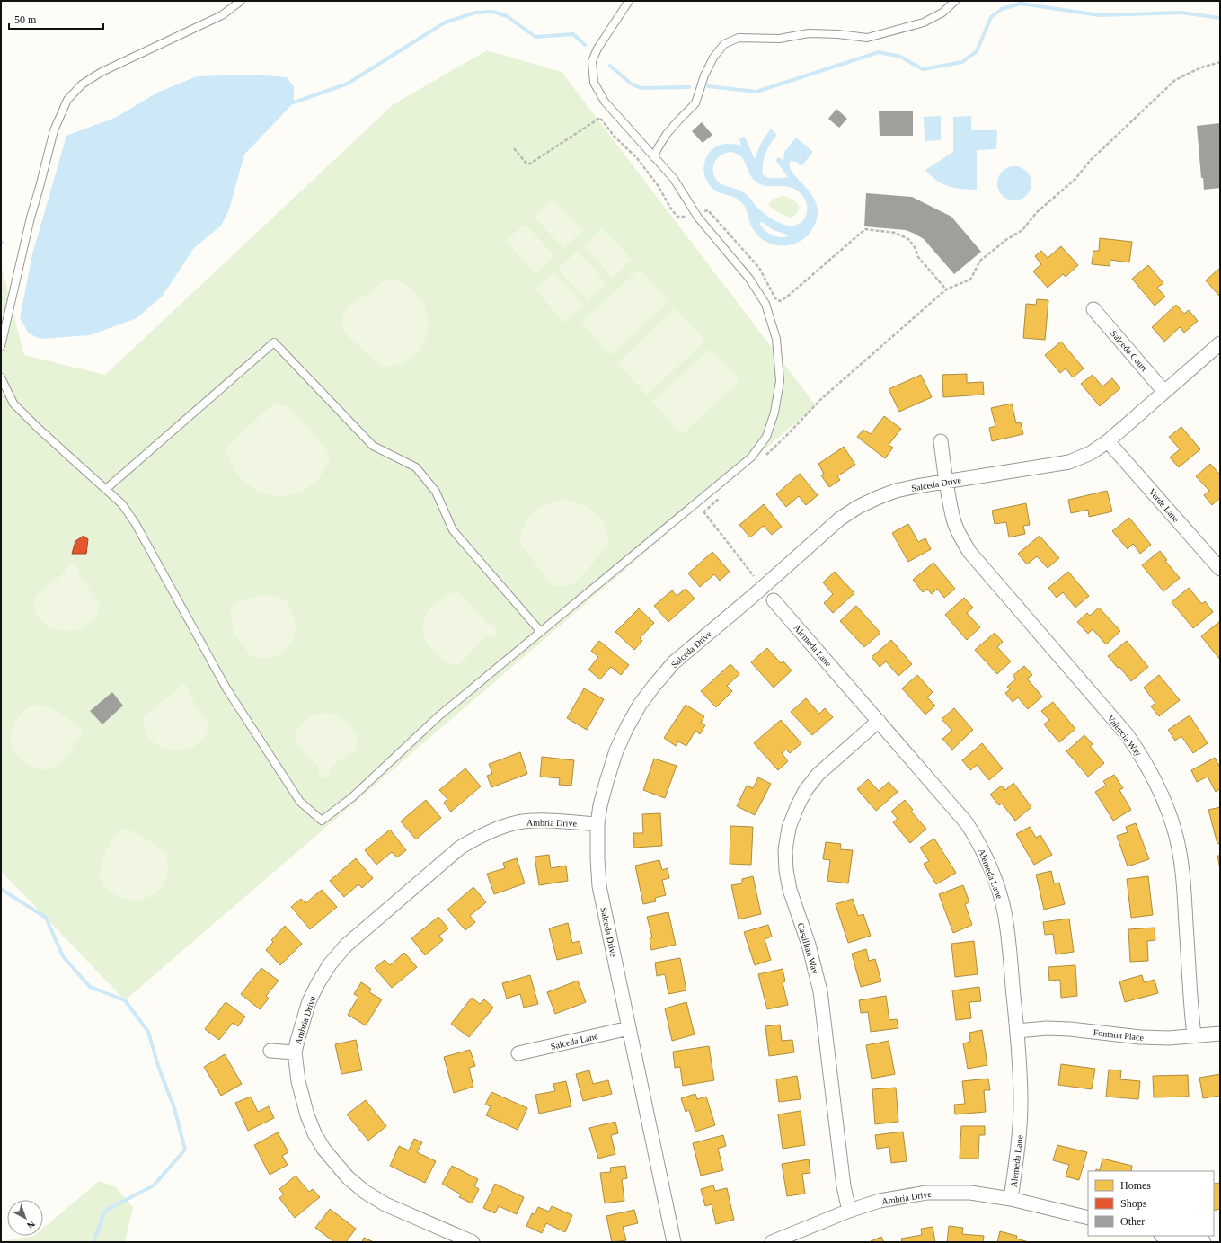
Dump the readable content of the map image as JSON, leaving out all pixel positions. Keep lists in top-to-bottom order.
{
  "streets": {
    "street": [
      "Salceda Court",
      "Salceda Drive",
      "Verde Lane",
      "Alemeda Lane",
      "Valencia Way",
      "Ambria Drive",
      "Castillian Way",
      "Fontana Place",
      "Salceda Lane"
    ]
  },
  "crossings": [
    ["Salceda Court", "Salceda Drive"],
    ["Salceda Drive", "Verde Lane"],
    ["Salceda Drive", "Valencia Way"],
    ["Salceda Drive", "Ambria Drive"],
    ["Salceda Drive", "Salceda Lane"],
    ["Alemeda Lane", "Ambria Drive"],
    ["Alemeda Lane", "Castillian Way"],
    ["Alemeda Lane", "Fontana Place"],
    ["Valencia Way", "Fontana Place"],
    ["Ambria Drive", "Castillian Way"]
  ],
  "legend": ["Homes", "Shops", "Other"],
  "scale_bar": "50 m",
  "north": "bottom right"
}
